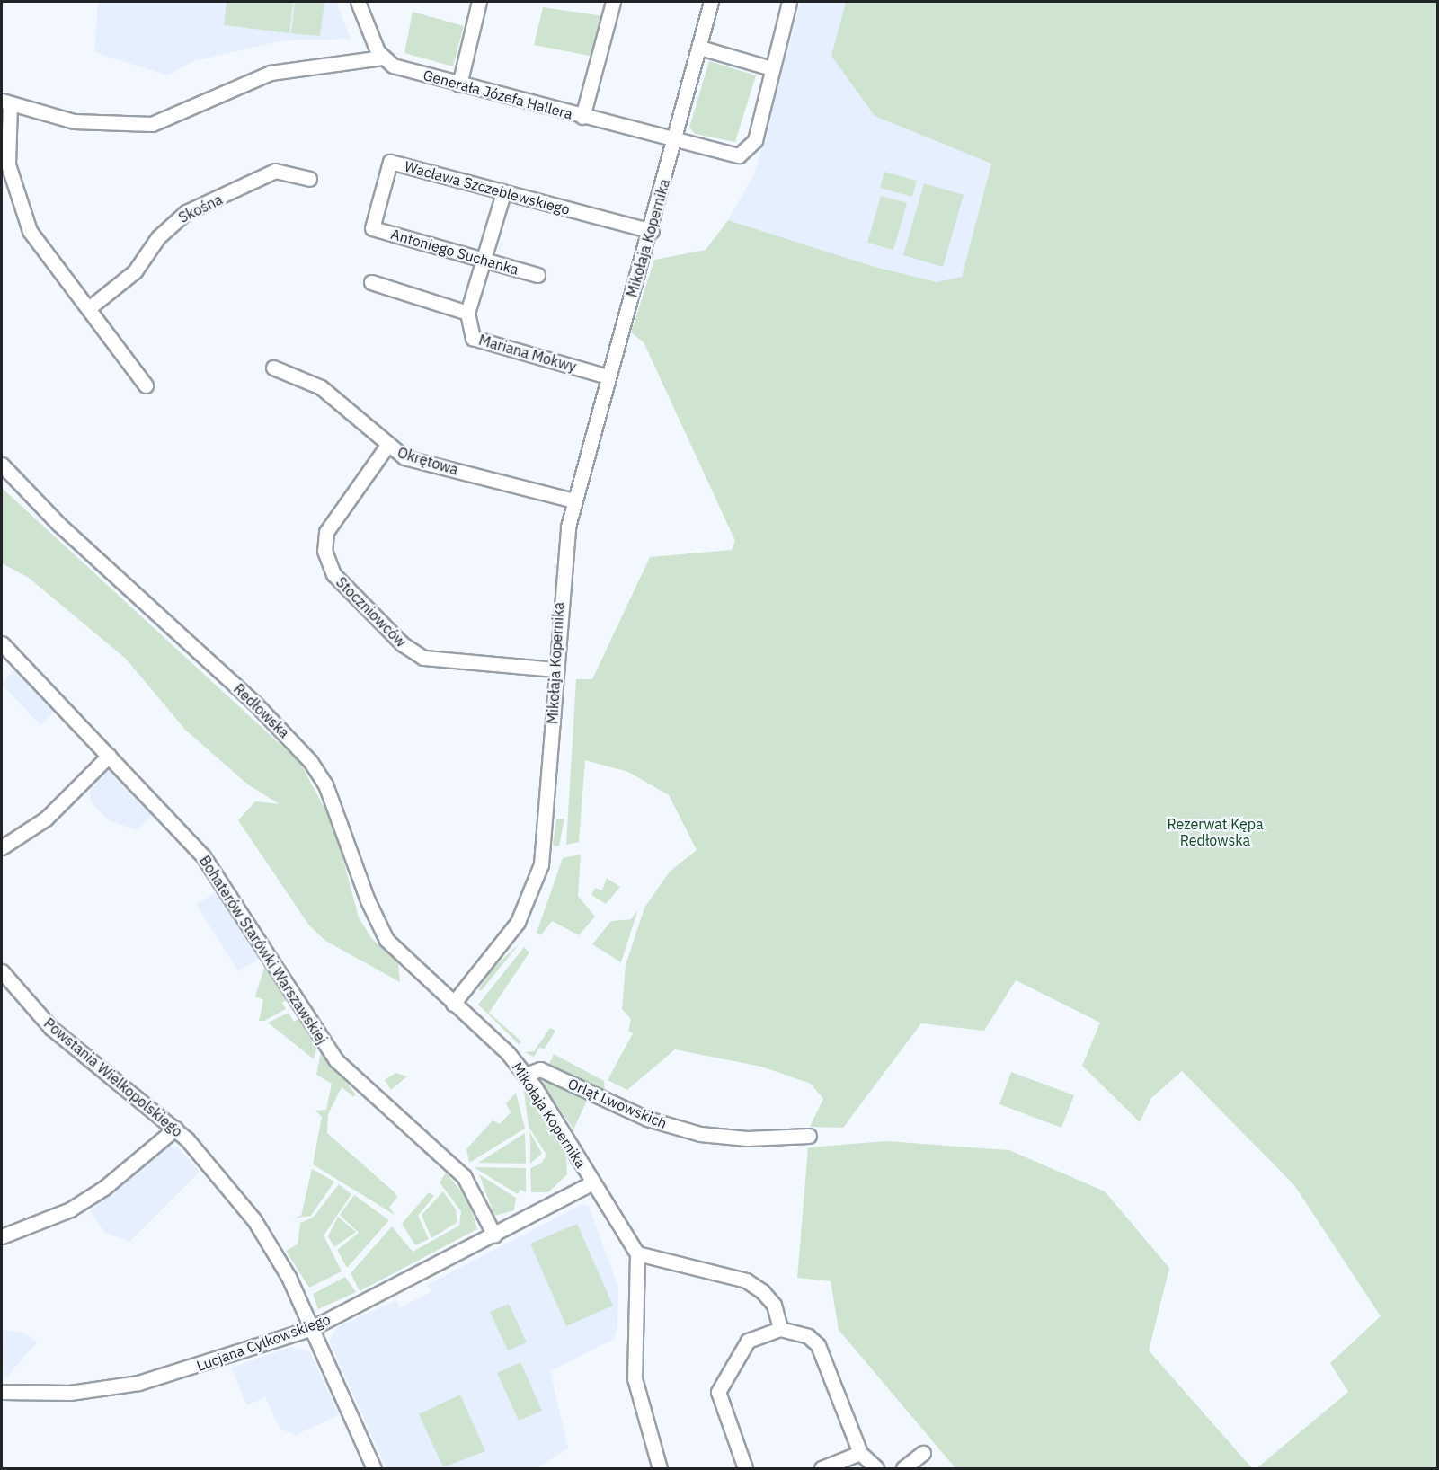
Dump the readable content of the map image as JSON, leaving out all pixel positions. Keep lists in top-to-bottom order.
{
  "streets": {
    "street": [
      "Generała Józefa Hallera",
      "Wacława Szczeblewskiego",
      "Skośna",
      "Mikołaja Kopernika",
      "Antoniego Suchanka",
      "Mariana Mokwy",
      "Okrętowa",
      "Stoczniowców",
      "Redłowska",
      "Bohaterów Starówki Warszawskiej",
      "Powstania Wielkopolskiego",
      "Orląt Lwowskich",
      "Lucjana Cylkowskiego"
    ]
  },
  "crossings": [
    ["Generała Józefa Hallera", "Mikołaja Kopernika"],
    ["Wacława Szczeblewskiego", "Mikołaja Kopernika"],
    ["Wacława Szczeblewskiego", "Antoniego Suchanka"],
    ["Mikołaja Kopernika", "Mariana Mokwy"],
    ["Mikołaja Kopernika", "Okrętowa"],
    ["Mikołaja Kopernika", "Stoczniowców"],
    ["Mikołaja Kopernika", "Redłowska"],
    ["Mikołaja Kopernika", "Orląt Lwowskich"],
    ["Mikołaja Kopernika", "Lucjana Cylkowskiego"],
    ["Okrętowa", "Stoczniowców"],
    ["Bohaterów Starówki Warszawskiej", "Lucjana Cylkowskiego"],
    ["Powstania Wielkopolskiego", "Lucjana Cylkowskiego"]
  ],
  "parks": ["Rezerwat Kępa Redłowska"]
}
